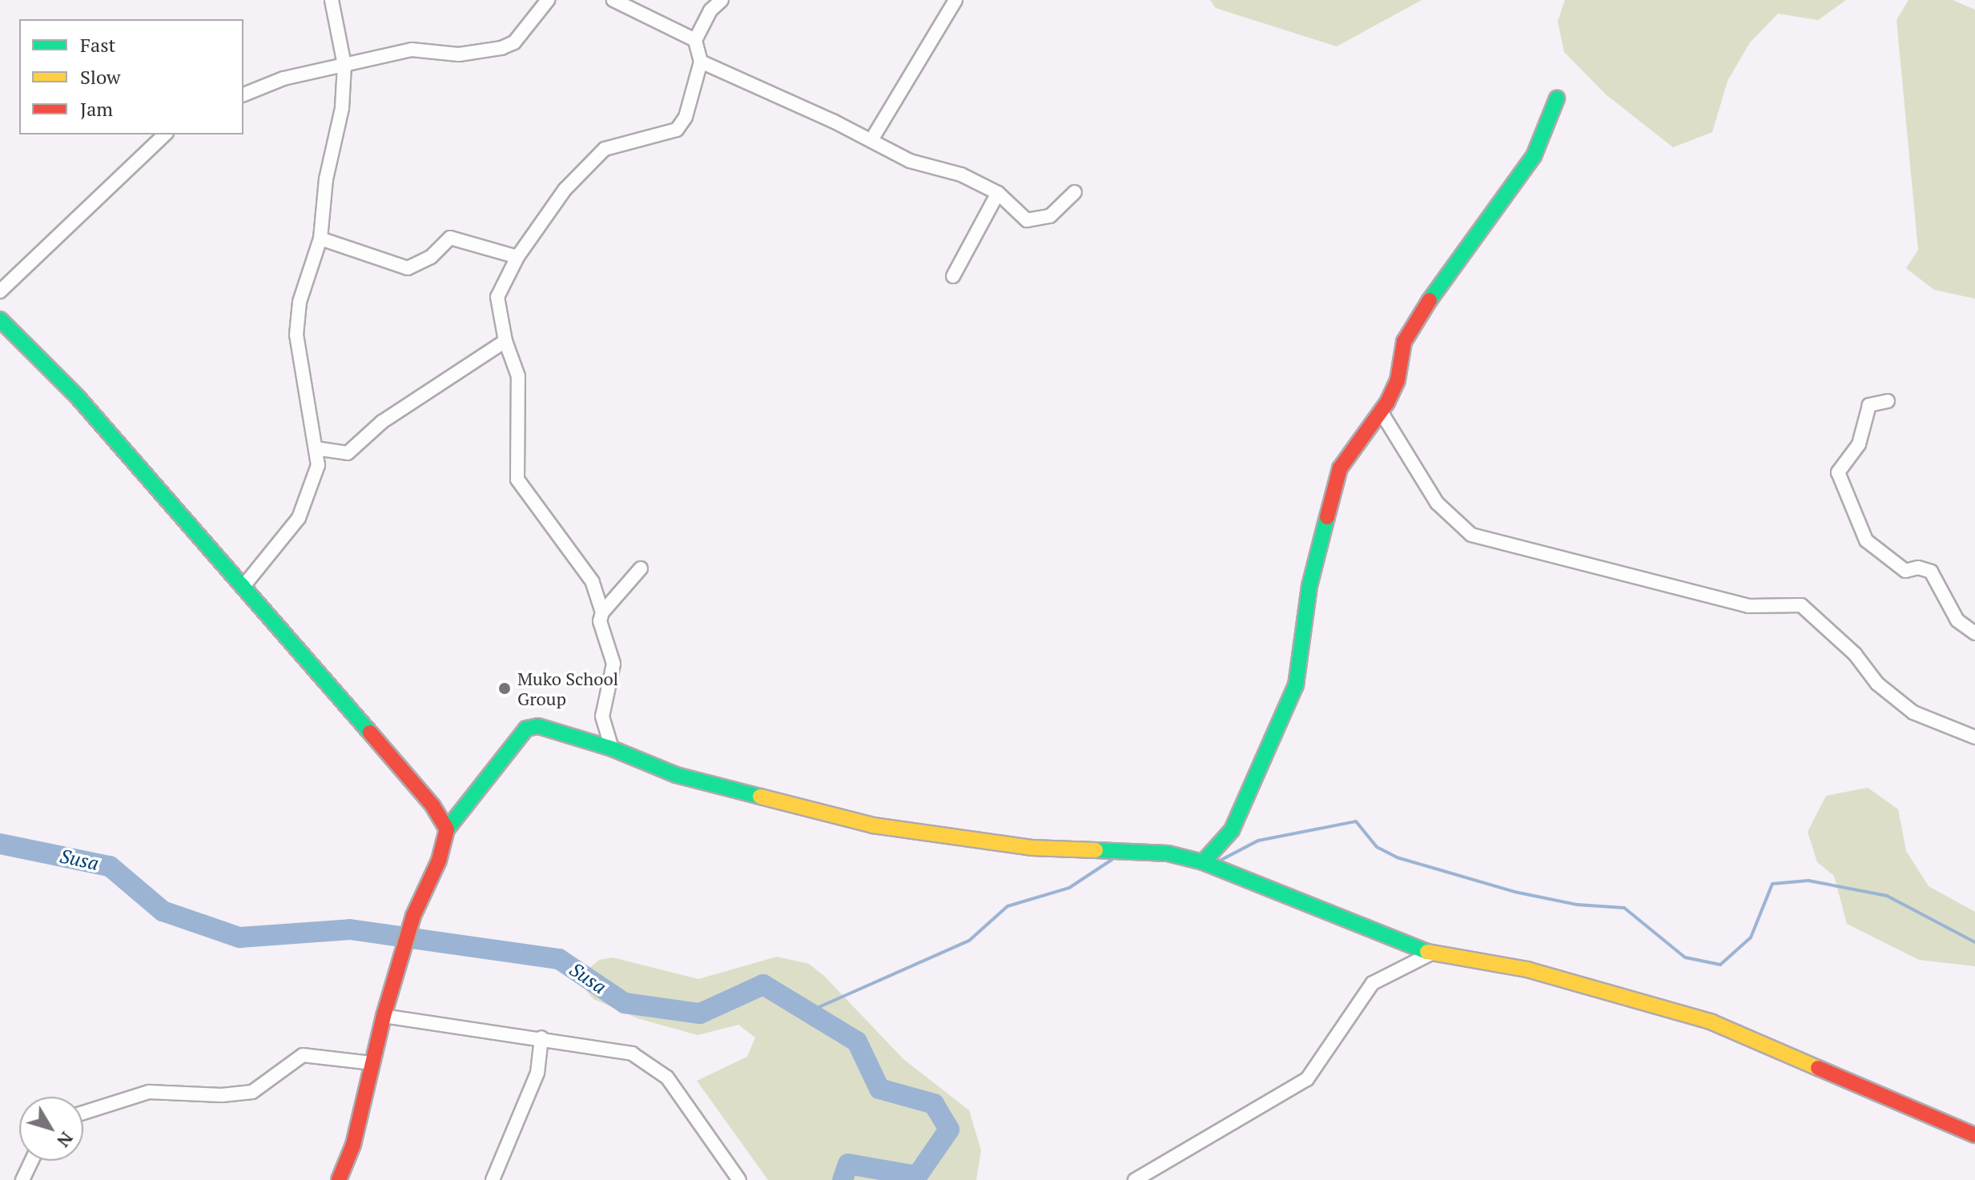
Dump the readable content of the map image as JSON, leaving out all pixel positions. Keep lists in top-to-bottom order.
{
  "water": ["Susa"],
  "places": ["Muko School Group"],
  "legend": ["Fast", "Slow", "Jam"],
  "north": "bottom right"
}
